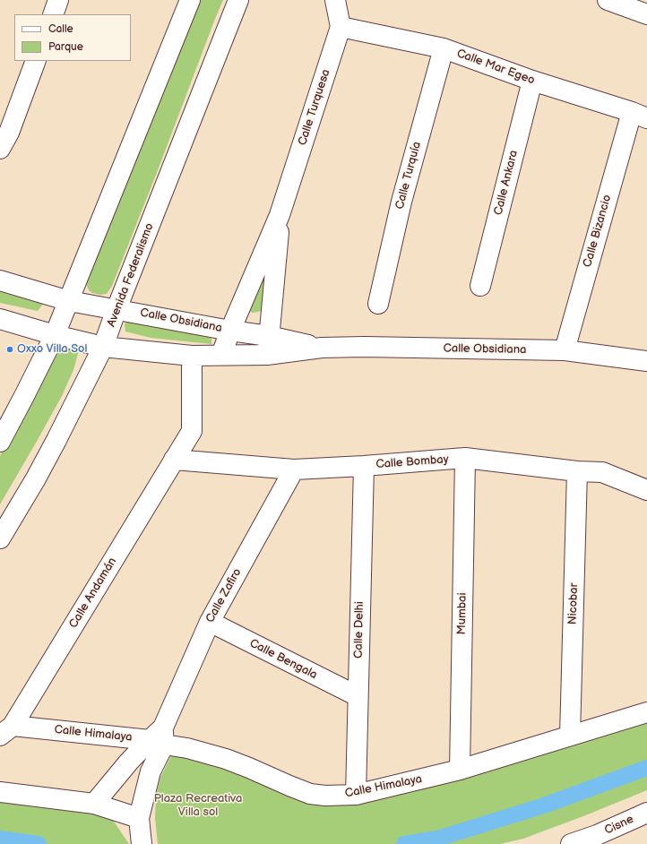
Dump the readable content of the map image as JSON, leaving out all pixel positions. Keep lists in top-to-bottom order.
{
  "streets": {
    "street": [
      "Calle Mar Egeo",
      "Calle Turquesa",
      "Calle Turquía",
      "Calle Ankara",
      "Calle Bizancio",
      "Avenida Federalismo",
      "Calle Obsidiana",
      "Calle Bombay",
      "Calle Andamán",
      "Calle Zafiro",
      "Nicobar",
      "Mumbai",
      "Calle Delhi",
      "Calle Bengala",
      "Calle Himalaya",
      "Cisne"
    ]
  },
  "crossings": [
    ["Calle Mar Egeo", "Calle Turquesa"],
    ["Calle Mar Egeo", "Calle Turquía"],
    ["Calle Mar Egeo", "Calle Ankara"],
    ["Calle Mar Egeo", "Calle Bizancio"],
    ["Calle Turquesa", "Calle Obsidiana"],
    ["Calle Bizancio", "Calle Obsidiana"],
    ["Avenida Federalismo", "Calle Obsidiana"],
    ["Calle Obsidiana", "Calle Andamán"],
    ["Calle Bombay", "Calle Andamán"],
    ["Calle Bombay", "Calle Zafiro"],
    ["Calle Bombay", "Nicobar"],
    ["Calle Bombay", "Mumbai"],
    ["Calle Bombay", "Calle Delhi"],
    ["Calle Andamán", "Calle Himalaya"],
    ["Calle Zafiro", "Calle Bengala"],
    ["Calle Zafiro", "Calle Himalaya"],
    ["Nicobar", "Calle Himalaya"],
    ["Mumbai", "Calle Himalaya"],
    ["Calle Delhi", "Calle Bengala"],
    ["Calle Delhi", "Calle Himalaya"]
  ],
  "parks": ["Plaza Recreativa Villa sol"],
  "places": ["Oxxo Villa Sol"],
  "legend": ["Calle", "Parque"]
}
